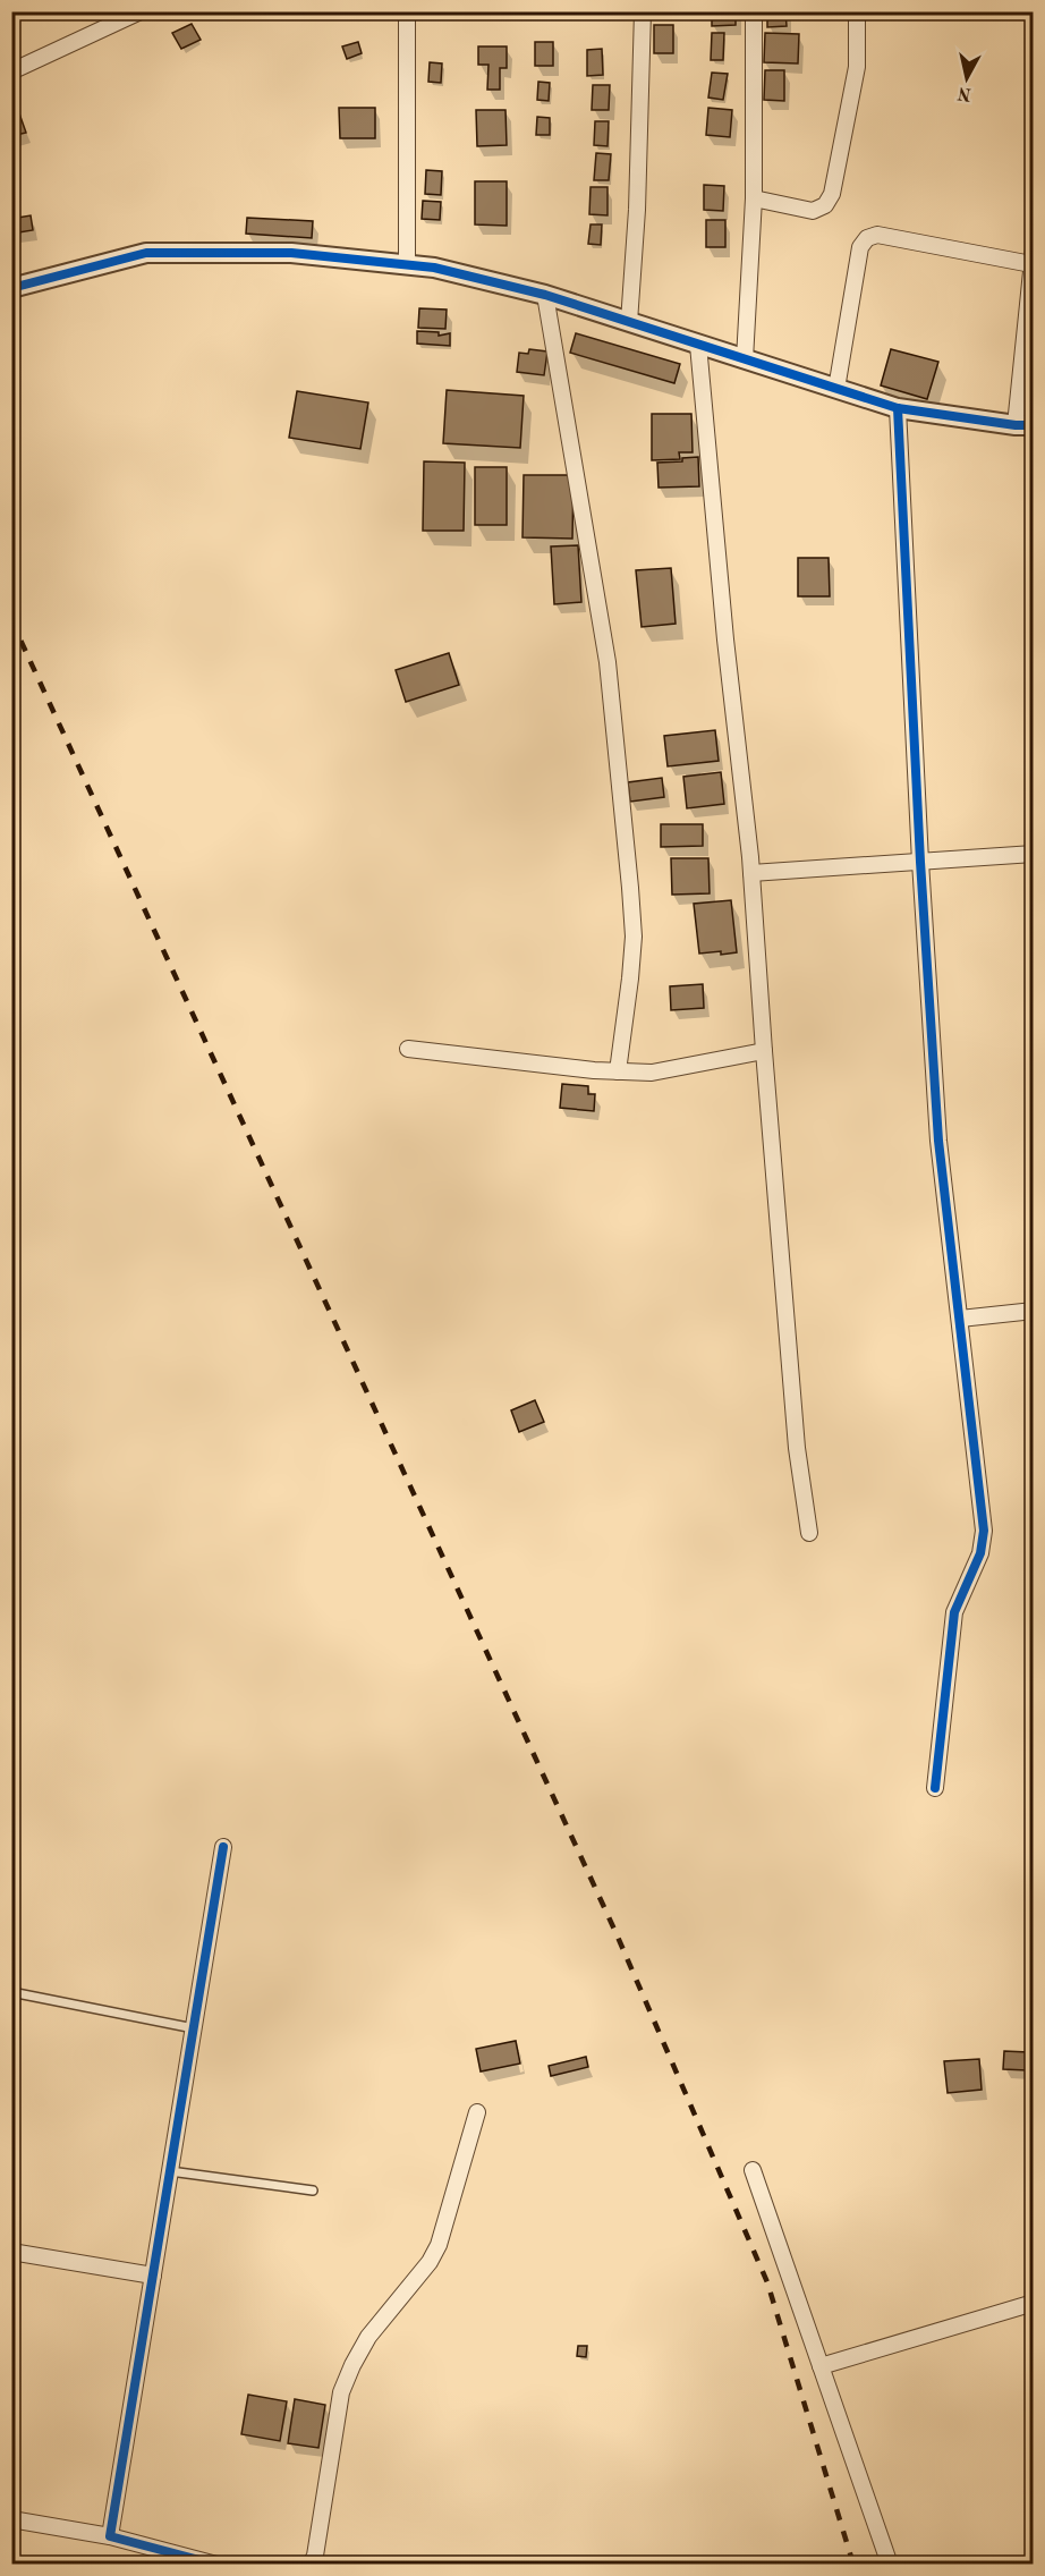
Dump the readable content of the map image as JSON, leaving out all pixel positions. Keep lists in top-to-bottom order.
{
  "north": "bottom"
}
